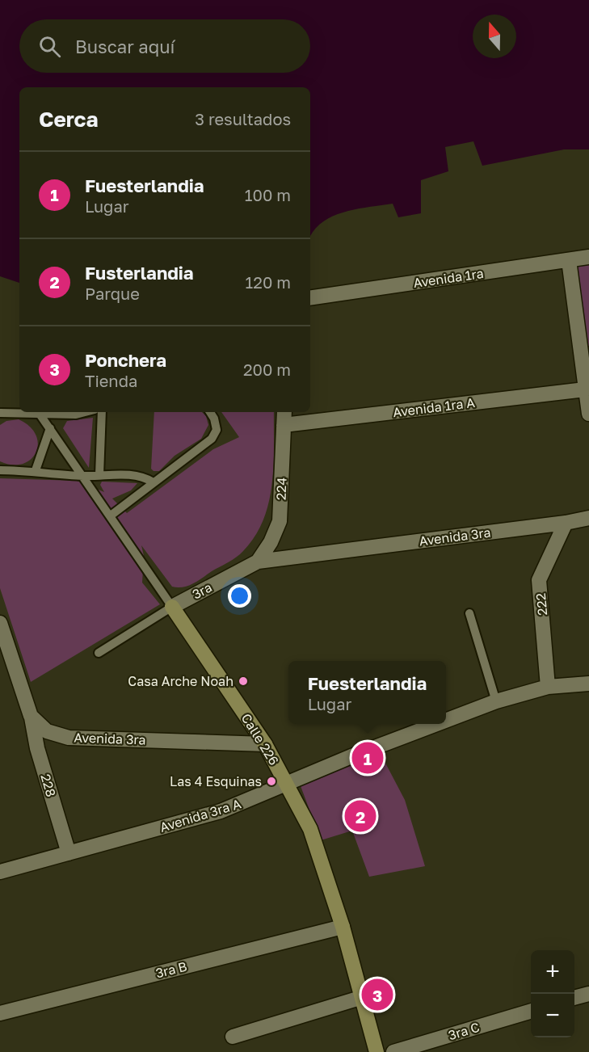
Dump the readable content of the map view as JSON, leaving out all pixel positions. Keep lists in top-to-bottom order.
{
  "streets": {
    "street": [
      "Avenida 1ra",
      "Avenida 1ra A",
      "224",
      "Avenida 3ra",
      "3ra",
      "222",
      "Calle 226",
      "228",
      "Avenida 3ra A",
      "3ra B",
      "3ra C"
    ]
  },
  "crossings": [
    ["Avenida 1ra A", "224"],
    ["224", "Avenida 3ra"],
    ["224", "3ra"],
    ["Avenida 3ra", "3ra"],
    ["Avenida 3ra", "222"],
    ["Avenida 3ra", "Calle 226"],
    ["Avenida 3ra", "228"],
    ["3ra", "Calle 226"],
    ["222", "Avenida 3ra A"],
    ["Calle 226", "Avenida 3ra A"],
    ["Calle 226", "3ra B"],
    ["228", "Avenida 3ra A"]
  ],
  "places": ["Casa Arche Noah", "Las 4 Esquinas"],
  "north": "top",
  "page": {
    "search": "Buscar aquí",
    "heading": ["Cerca", "3 resultados"],
    "list": [
      {
        "mark": "1",
        "name": "Fuesterlandia",
        "note": "Lugar",
        "value": "100 m"
      },
      {
        "mark": "2",
        "name": "Fusterlandia",
        "note": "Parque",
        "value": "120 m"
      },
      {
        "mark": "3",
        "name": "Ponchera",
        "note": "Tienda",
        "value": "200 m"
      }
    ],
    "popup": ["Fuesterlandia", "Lugar"],
    "pins": ["1", "2", "3"],
    "map_buttons": ["+", "−"]
  }
}
